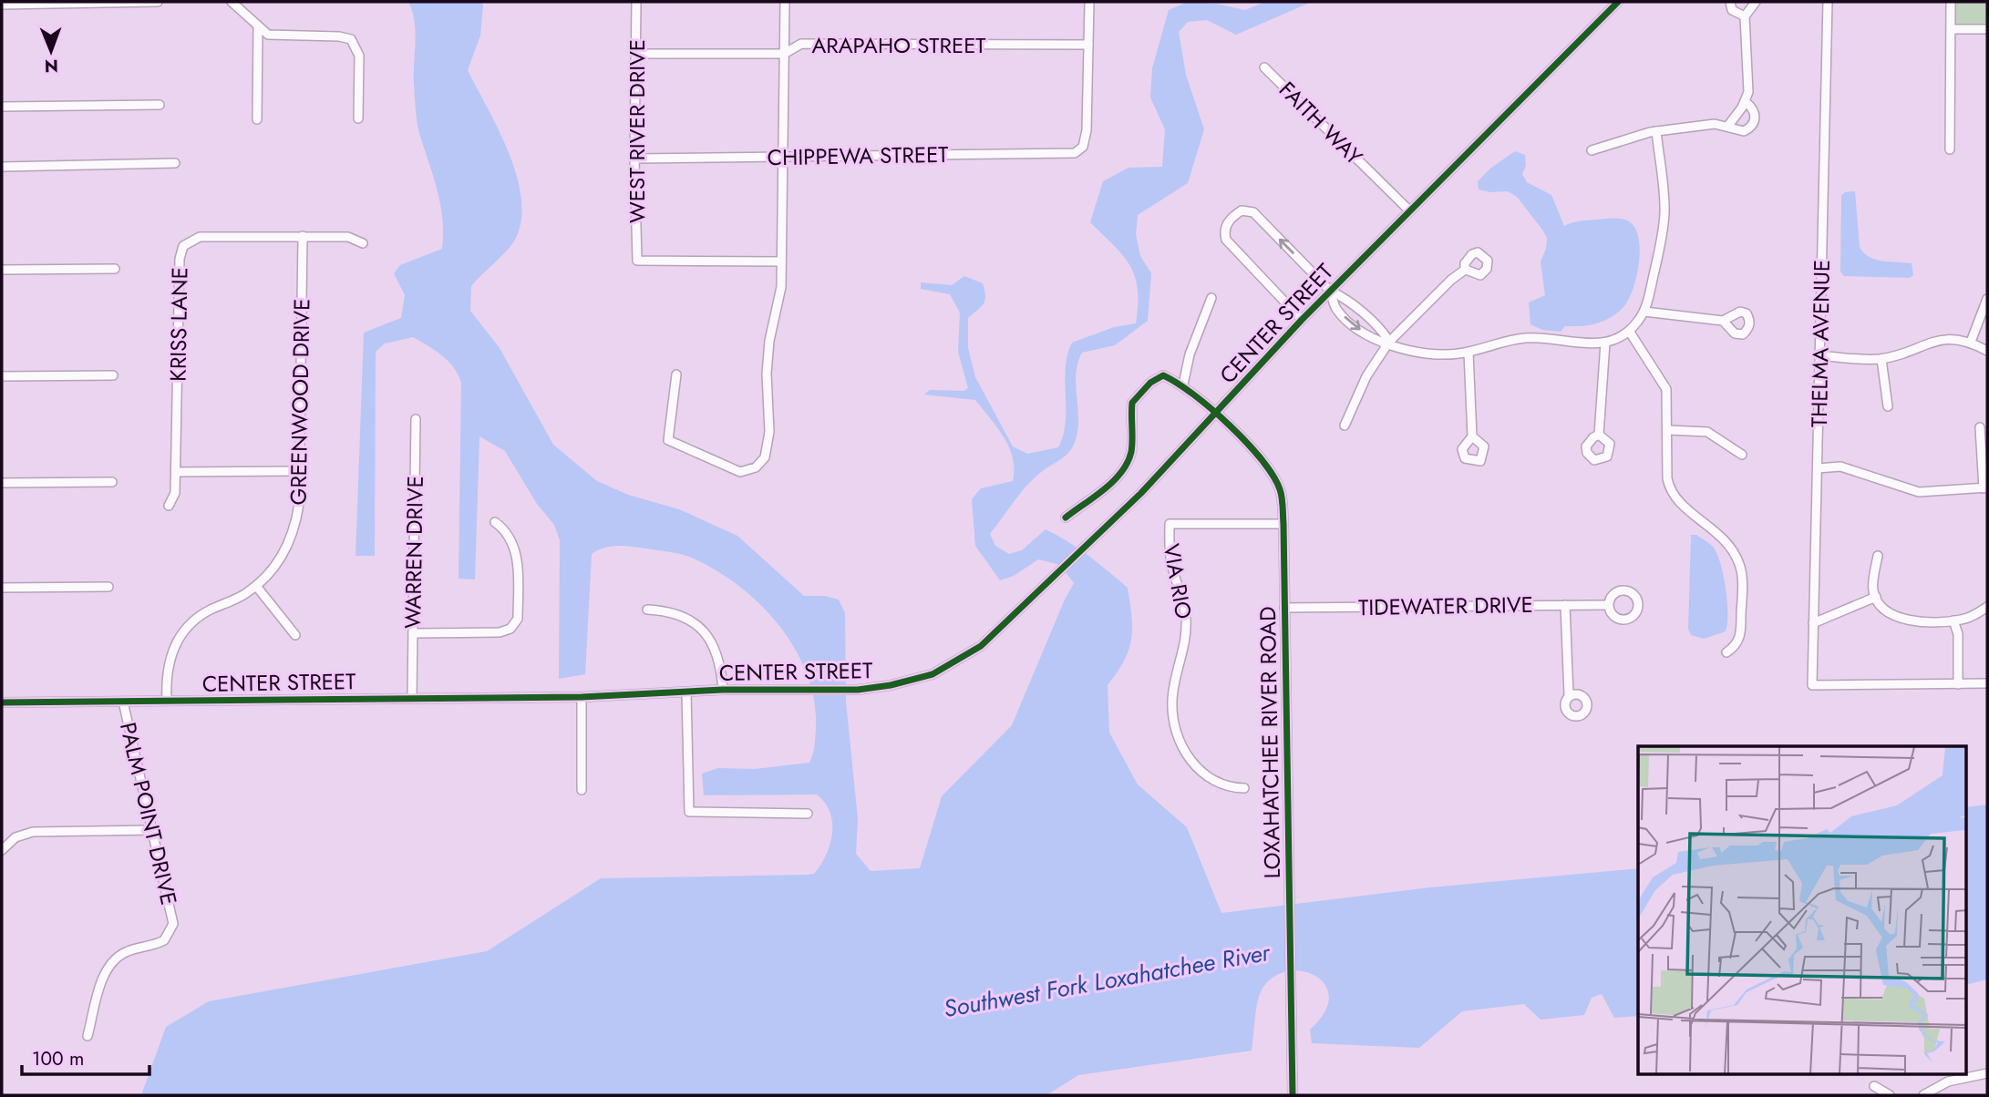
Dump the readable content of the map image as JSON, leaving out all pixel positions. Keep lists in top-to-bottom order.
{
  "streets": {
    "street": [
      "ARAPAHO STREET",
      "FAITH WAY",
      "WEST RIVER DRIVE",
      "CHIPPEWA STREET",
      "CENTER STREET",
      "KRISS LANE",
      "THELMA AVENUE",
      "GREENWOOD DRIVE",
      "WARREN DRIVE",
      "VIA RIO",
      "TIDEWATER DRIVE",
      "LOXAHATCHEE RIVER ROAD",
      "PALM POINT DRIVE"
    ]
  },
  "crossings": [
    ["ARAPAHO STREET", "WEST RIVER DRIVE"],
    ["ARAPAHO STREET", "CHIPPEWA STREET"],
    ["FAITH WAY", "CENTER STREET"],
    ["WEST RIVER DRIVE", "CHIPPEWA STREET"],
    ["CENTER STREET", "GREENWOOD DRIVE"],
    ["CENTER STREET", "WARREN DRIVE"],
    ["CENTER STREET", "LOXAHATCHEE RIVER ROAD"],
    ["CENTER STREET", "PALM POINT DRIVE"],
    ["KRISS LANE", "GREENWOOD DRIVE"],
    ["VIA RIO", "LOXAHATCHEE RIVER ROAD"],
    ["TIDEWATER DRIVE", "LOXAHATCHEE RIVER ROAD"]
  ],
  "water": ["Southwest Fork Loxahatchee River"],
  "scale_bar": "100 m",
  "north": "bottom"
}
